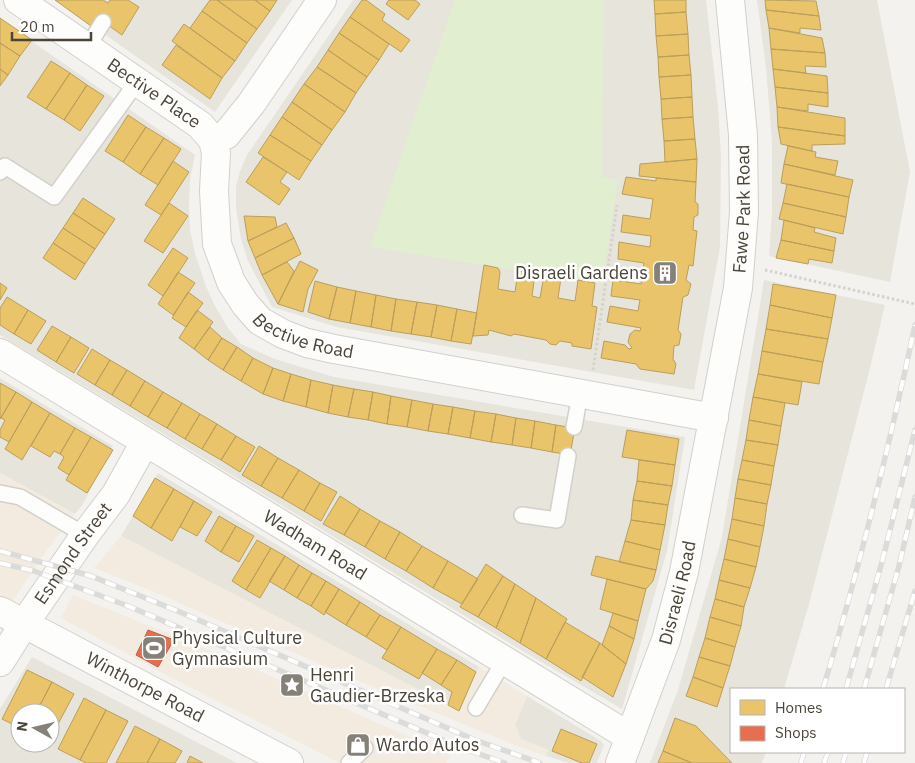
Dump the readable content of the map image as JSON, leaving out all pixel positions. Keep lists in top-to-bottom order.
{
  "streets": {
    "street": [
      "Bective Place",
      "Fawe Park Road",
      "Bective Road",
      "Wadham Road",
      "Esmond Street",
      "Disraeli Road",
      "Winthorpe Road"
    ]
  },
  "crossings": [
    ["Bective Place", "Bective Road"],
    ["Fawe Park Road", "Bective Road"],
    ["Fawe Park Road", "Disraeli Road"],
    ["Bective Road", "Disraeli Road"],
    ["Wadham Road", "Esmond Street"],
    ["Wadham Road", "Disraeli Road"],
    ["Esmond Street", "Winthorpe Road"]
  ],
  "places": {
    "building": ["Disraeli Gardens"],
    "sports": ["Physical Culture Gymnasium"],
    "place": ["Henri Gaudier-Brzeska"],
    "shop": ["Wardo Autos"]
  },
  "legend": ["Homes", "Shops"],
  "scale_bar": "20 m",
  "north": "left"
}
